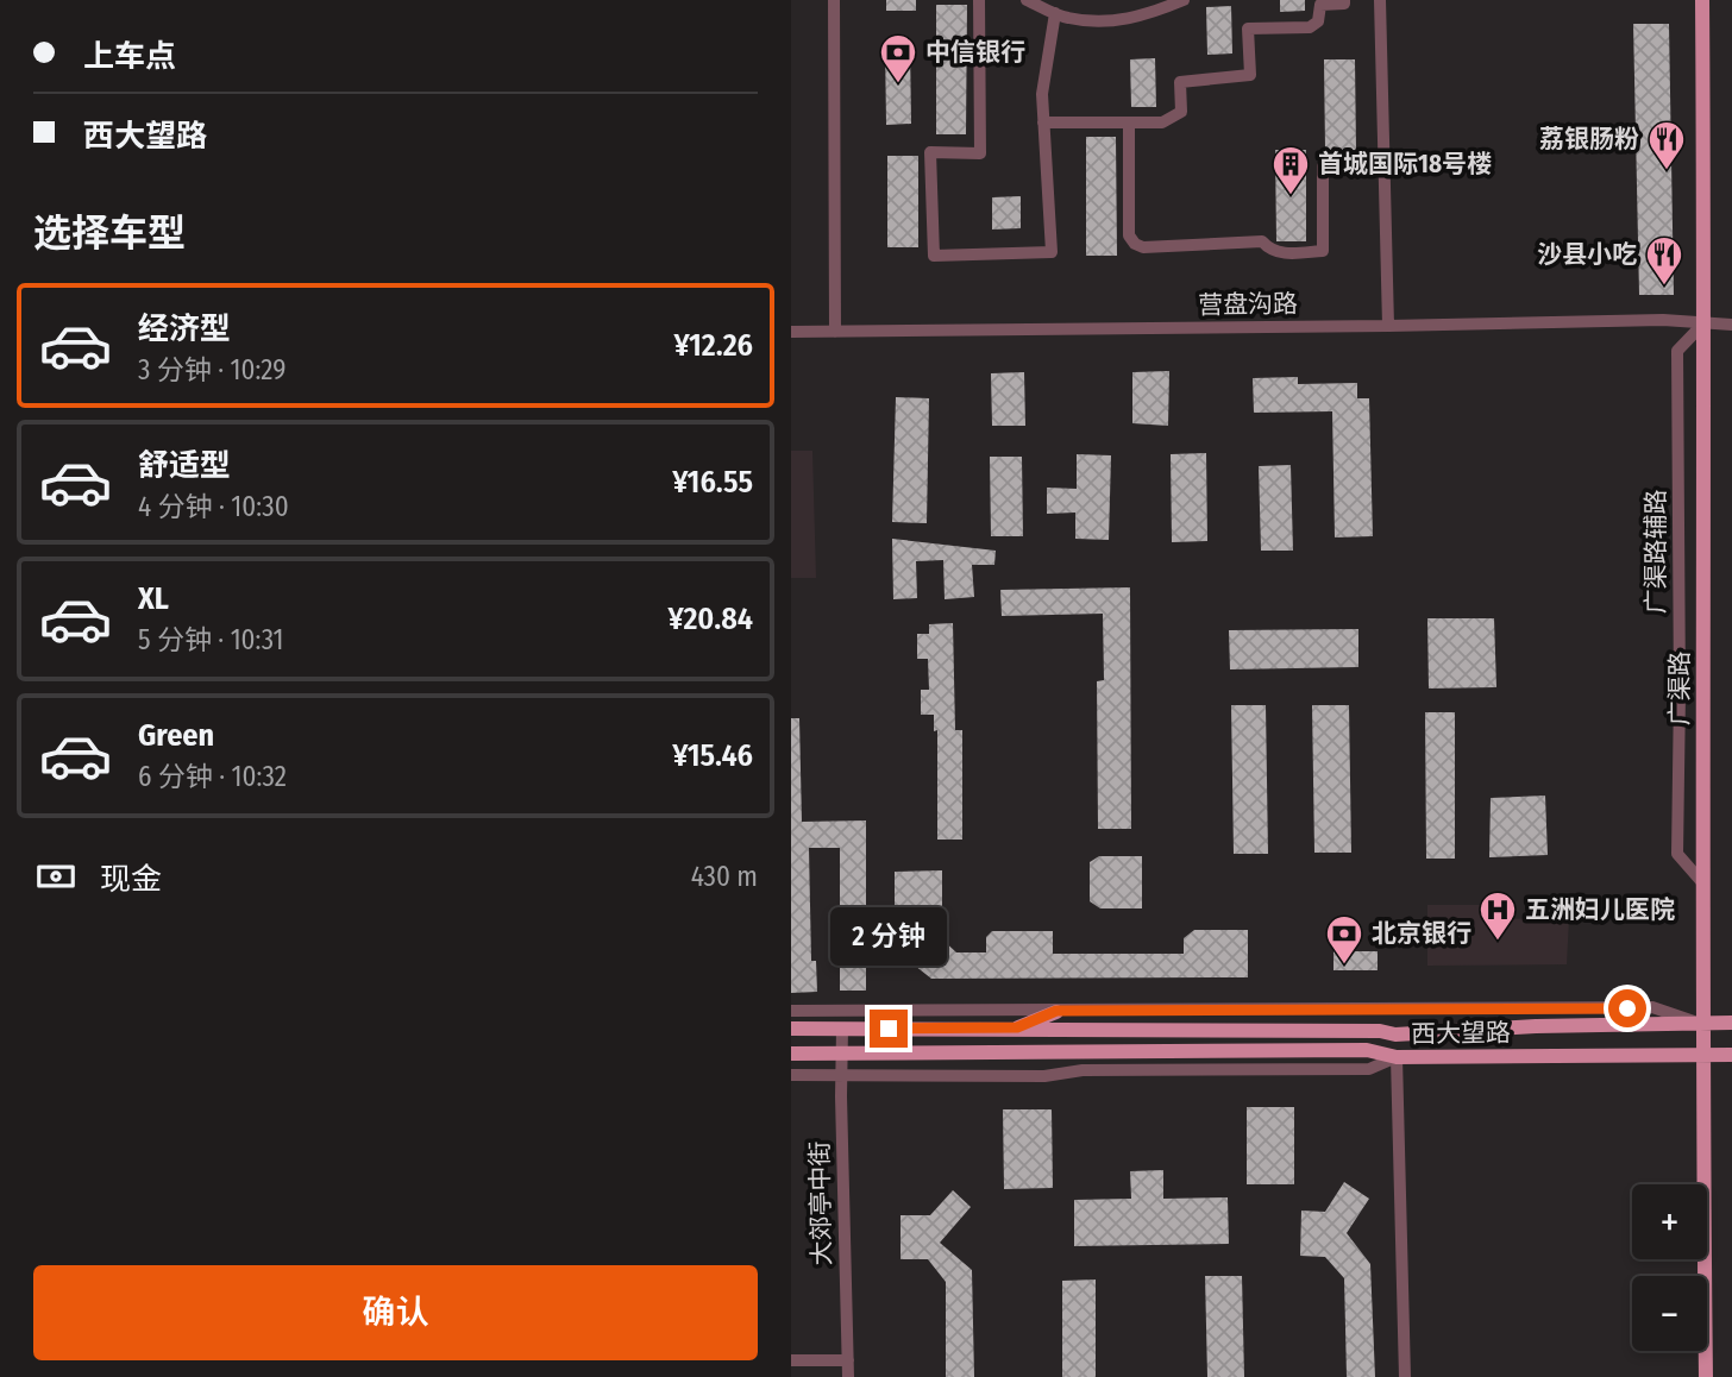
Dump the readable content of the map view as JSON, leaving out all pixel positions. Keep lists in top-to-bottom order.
{
  "streets": {
    "main road": ["广渠路", "西大望路"],
    "street": ["营盘沟路", "广渠路辅路", "大郊亭中街"]
  },
  "crossings": [
    ["营盘沟路", "广渠路辅路"],
    ["营盘沟路", "广渠路"],
    ["广渠路辅路", "广渠路"],
    ["广渠路", "西大望路"],
    ["西大望路", "大郊亭中街"]
  ],
  "places": {
    "bank": ["中信银行", "北京银行"],
    "restaurant": ["荔银肠粉", "沙县小吃"],
    "building": ["首城国际18号楼"],
    "hospital": ["五洲妇儿医院"]
  },
  "page": {
    "banner": ["上车点", "西大望路"],
    "heading": "选择车型",
    "list": [
      {
        "name": "经济型",
        "note": "3 分钟 · 10:29",
        "value": "¥12.26"
      },
      {
        "name": "舒适型",
        "note": "4 分钟 · 10:30",
        "value": "¥16.55"
      },
      {
        "name": "XL",
        "note": "5 分钟 · 10:31",
        "value": "¥20.84"
      },
      {
        "name": "Green",
        "note": "6 分钟 · 10:32",
        "value": "¥15.46"
      }
    ],
    "pay": ["现金", "430 m"],
    "bubble": "2 分钟",
    "map_buttons": ["+", "−"],
    "buttons": "确认"
  }
}
